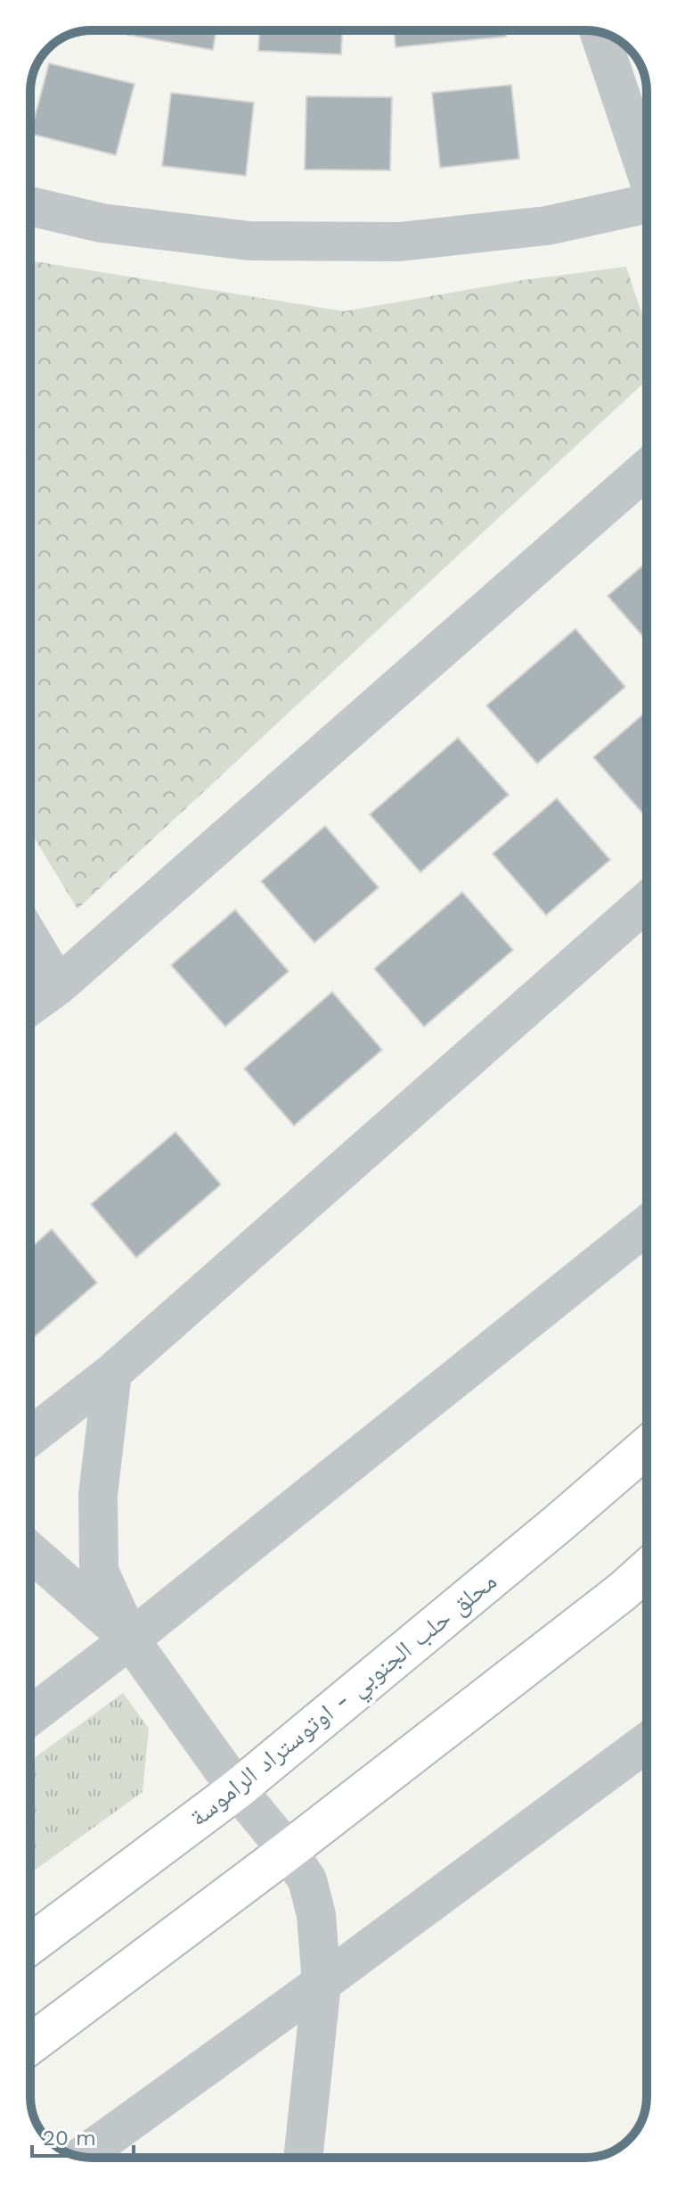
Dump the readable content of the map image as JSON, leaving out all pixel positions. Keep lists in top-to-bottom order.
{
  "streets": {
    "highway": ["محلق حلب الجنوبي - اوتوستراد الراموسة"]
  },
  "scale_bar": "20 m"
}
